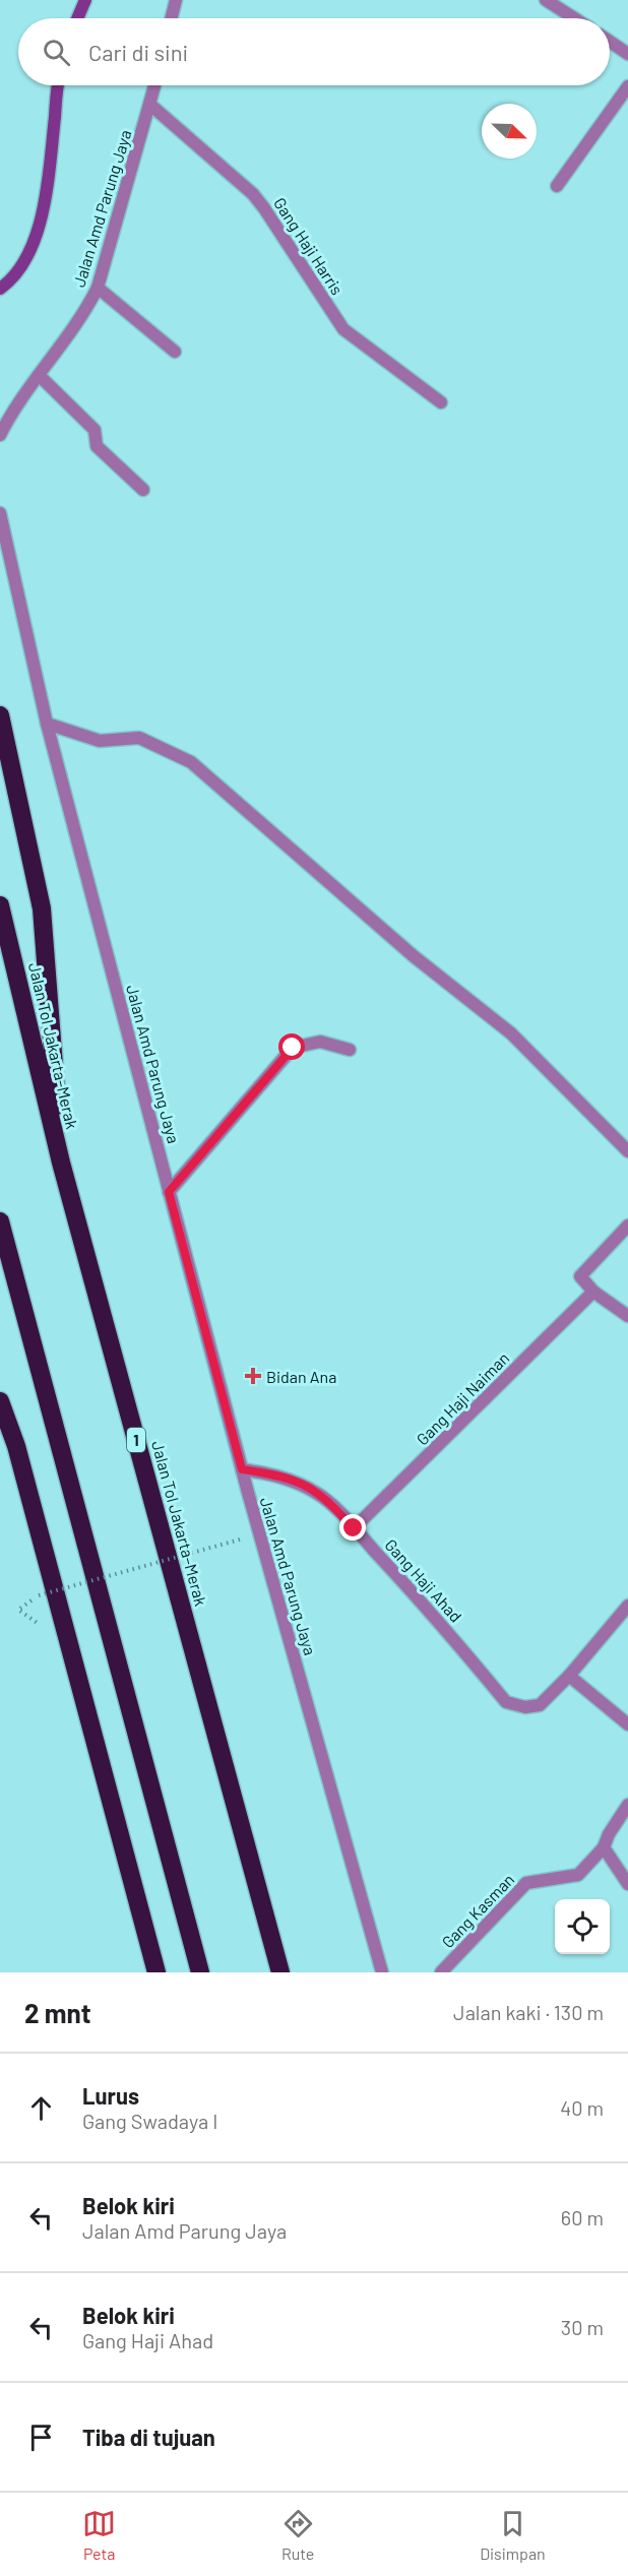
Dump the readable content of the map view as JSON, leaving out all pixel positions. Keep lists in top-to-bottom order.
{
  "streets": {
    "highway": ["Jalan Tol Jakarta–Merak", "1"],
    "street": [
      "Jalan Amd Parung Jaya",
      "Gang Haji Harris",
      "Gang Haji Naiman",
      "Gang Haji Ahad",
      "Gang Kasman"
    ]
  },
  "crossings": [
    ["Jalan Amd Parung Jaya", "Gang Haji Harris"],
    ["Jalan Amd Parung Jaya", "Gang Haji Ahad"],
    ["Gang Haji Naiman", "Gang Haji Ahad"]
  ],
  "places": {
    "health": ["Bidan Ana"]
  },
  "north": "bottom right",
  "page": {
    "search": "Cari di sini",
    "heading": ["2 mnt", "Jalan kaki · 130 m"],
    "list": [
      ["Lurus", "Gang Swadaya I", "40 m"],
      ["Belok kiri", "Jalan Amd Parung Jaya", "60 m"],
      ["Belok kiri", "Gang Haji Ahad", "30 m"],
      "Tiba di tujuan"
    ],
    "nav": ["Peta", "Rute", "Disimpan"]
  }
}
